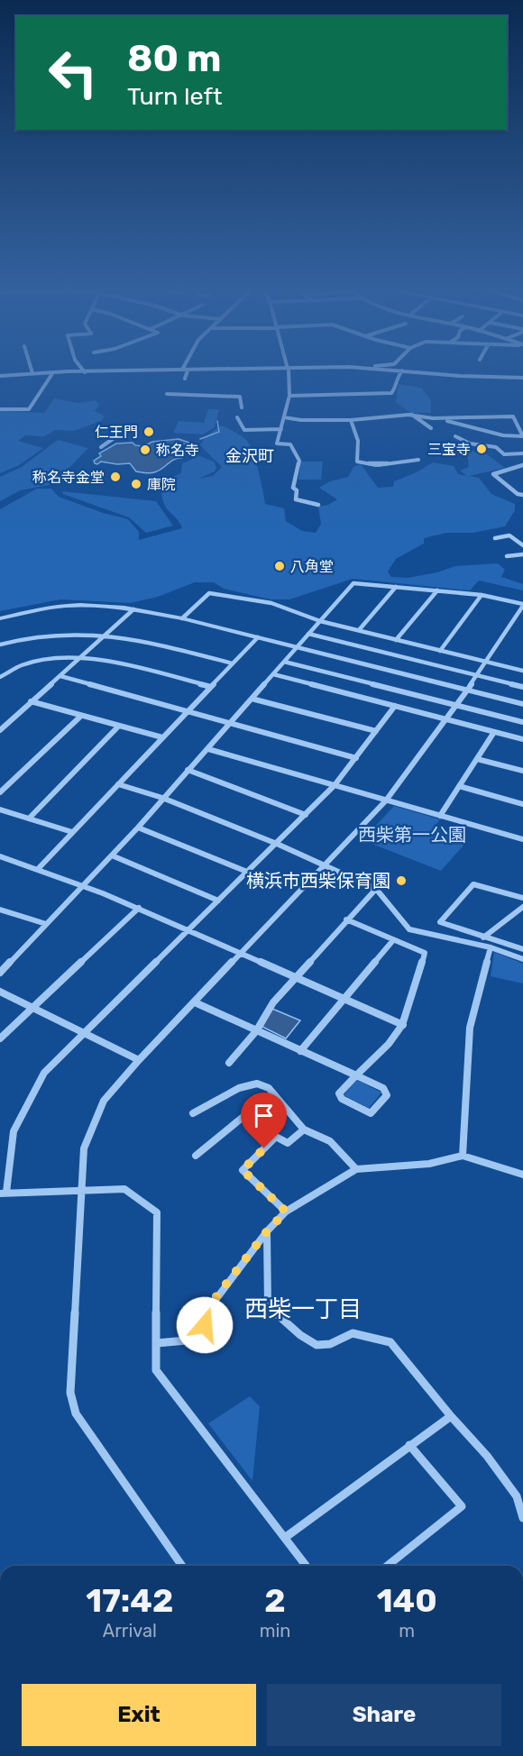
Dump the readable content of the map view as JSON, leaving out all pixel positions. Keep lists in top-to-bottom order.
{
  "districts": ["金沢町", "西柴一丁目"],
  "parks": ["西柴第一公園"],
  "places": [
    "仁王門",
    "三宝寺",
    "称名寺",
    "称名寺金堂",
    "庫院",
    "八角堂",
    "横浜市西柴保育園"
  ],
  "page": {
    "turn": ["80 m", "Turn left"],
    "eta": [
      "17:42",
      "Arrival",
      "2",
      "min",
      "140",
      "m"
    ],
    "buttons": ["Exit", "Share"]
  }
}
